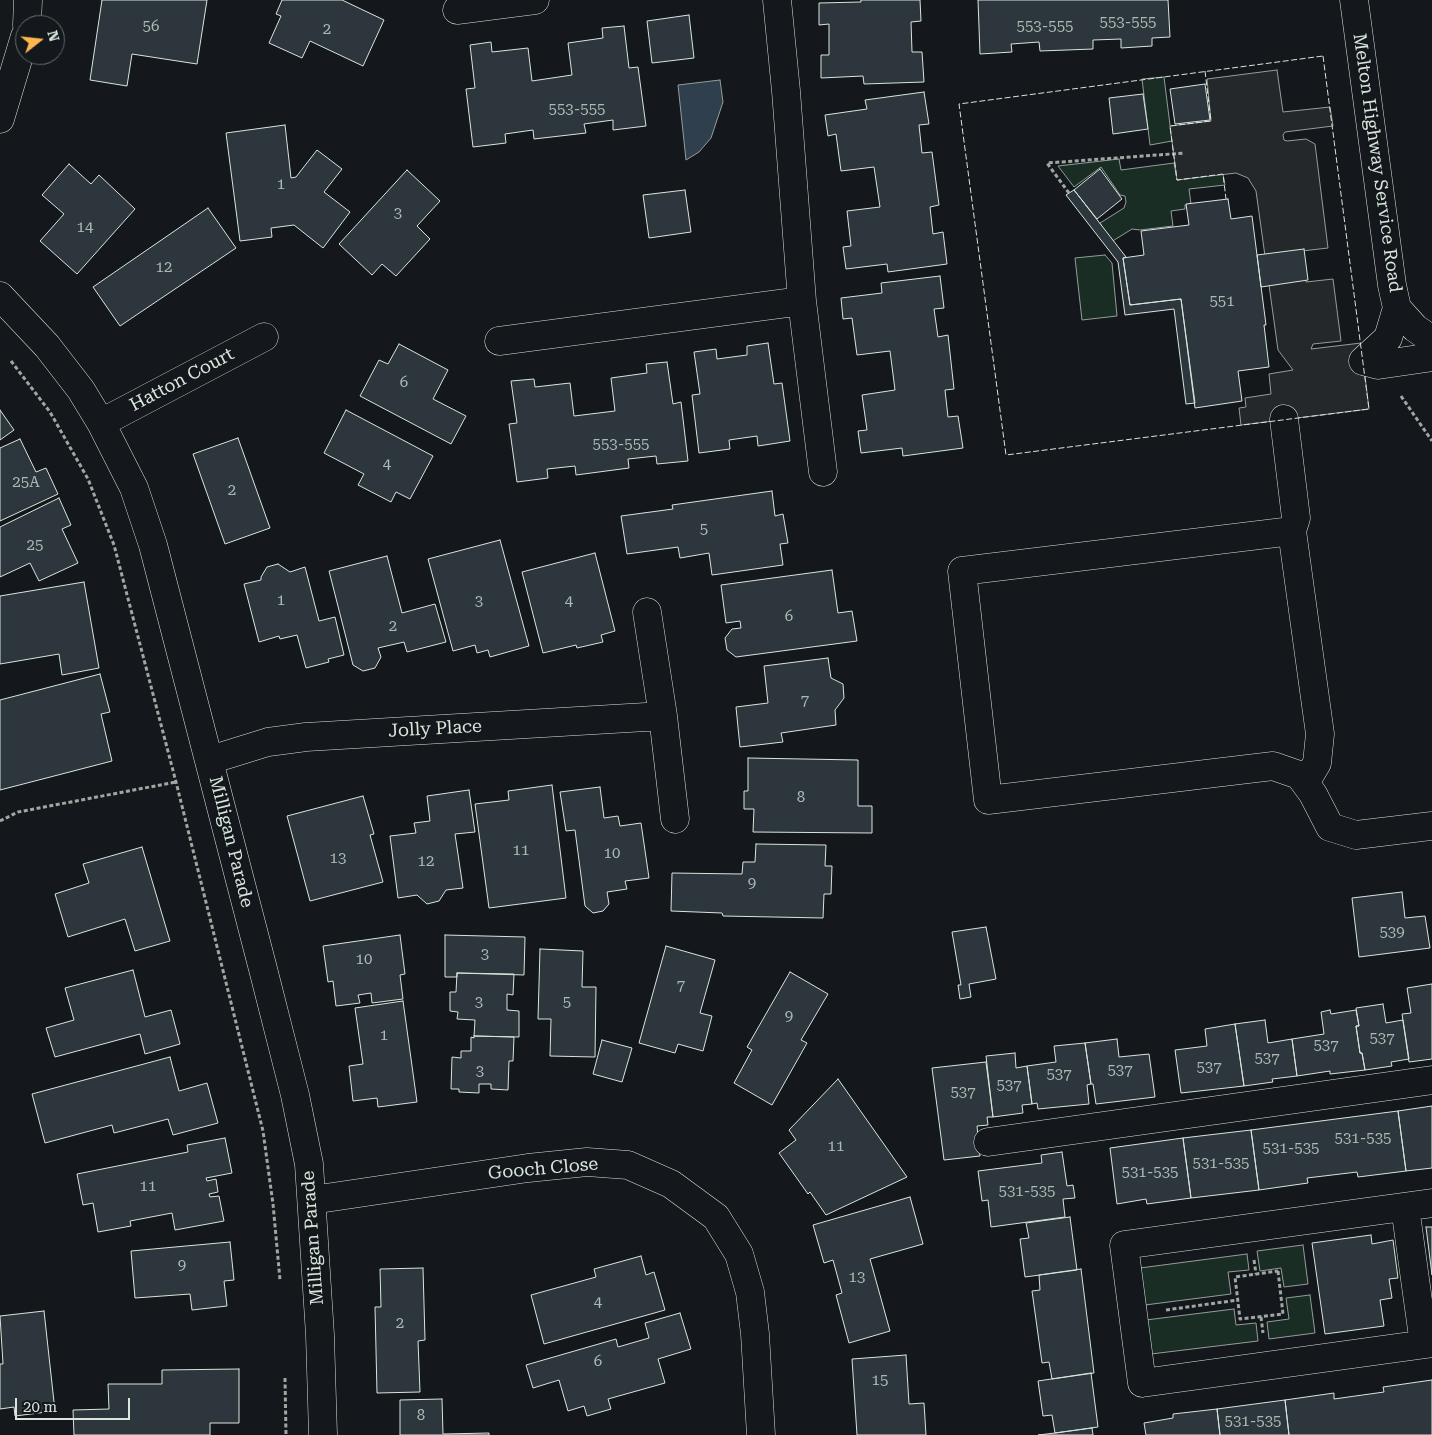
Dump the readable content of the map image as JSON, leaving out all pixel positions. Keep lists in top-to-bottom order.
{
  "streets": {
    "street": [
      "Melton Highway Service Road",
      "Hatton Court",
      "Jolly Place",
      "Milligan Parade",
      "Gooch Close"
    ]
  },
  "crossings": [
    ["Hatton Court", "Milligan Parade"],
    ["Jolly Place", "Milligan Parade"],
    ["Milligan Parade", "Gooch Close"]
  ],
  "house_numbers": [
    "553-555",
    "56",
    "553-555",
    "2",
    "553-555",
    "1",
    "3",
    "14",
    "12",
    "551",
    "6",
    "553-555",
    "4",
    "25A",
    "2",
    "5",
    "25",
    "1",
    "3",
    "4",
    "6",
    "2",
    "7",
    "8",
    "11",
    "10",
    "13",
    "12",
    "9",
    "539",
    "3",
    "10",
    "7",
    "3",
    "5",
    "9",
    "1",
    "537",
    "537",
    "537",
    "537",
    "537",
    "3",
    "537",
    "537",
    "537",
    "531-535",
    "11",
    "531-535",
    "531-535",
    "531-535",
    "11",
    "531-535",
    "9",
    "13",
    "4",
    "2",
    "6",
    "15",
    "8",
    "531-535"
  ],
  "scale_bar": "20 m",
  "north": "right"
}
